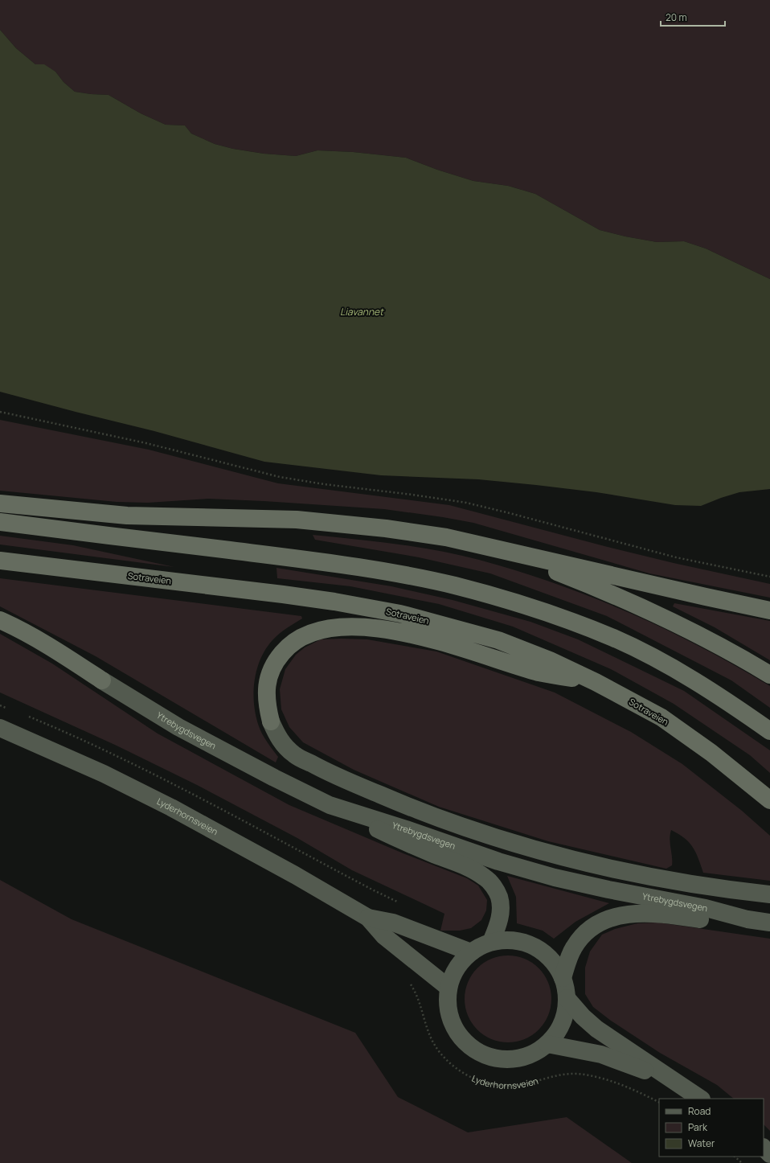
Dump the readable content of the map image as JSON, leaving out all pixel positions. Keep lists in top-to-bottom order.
{
  "streets": {
    "highway": ["Sotraveien"],
    "main road": ["Ytrebygdsvegen", "Lyderhornsveien"]
  },
  "water": ["Liavannet"],
  "legend": ["Road", "Park", "Water"],
  "scale_bar": "20 m"
}
